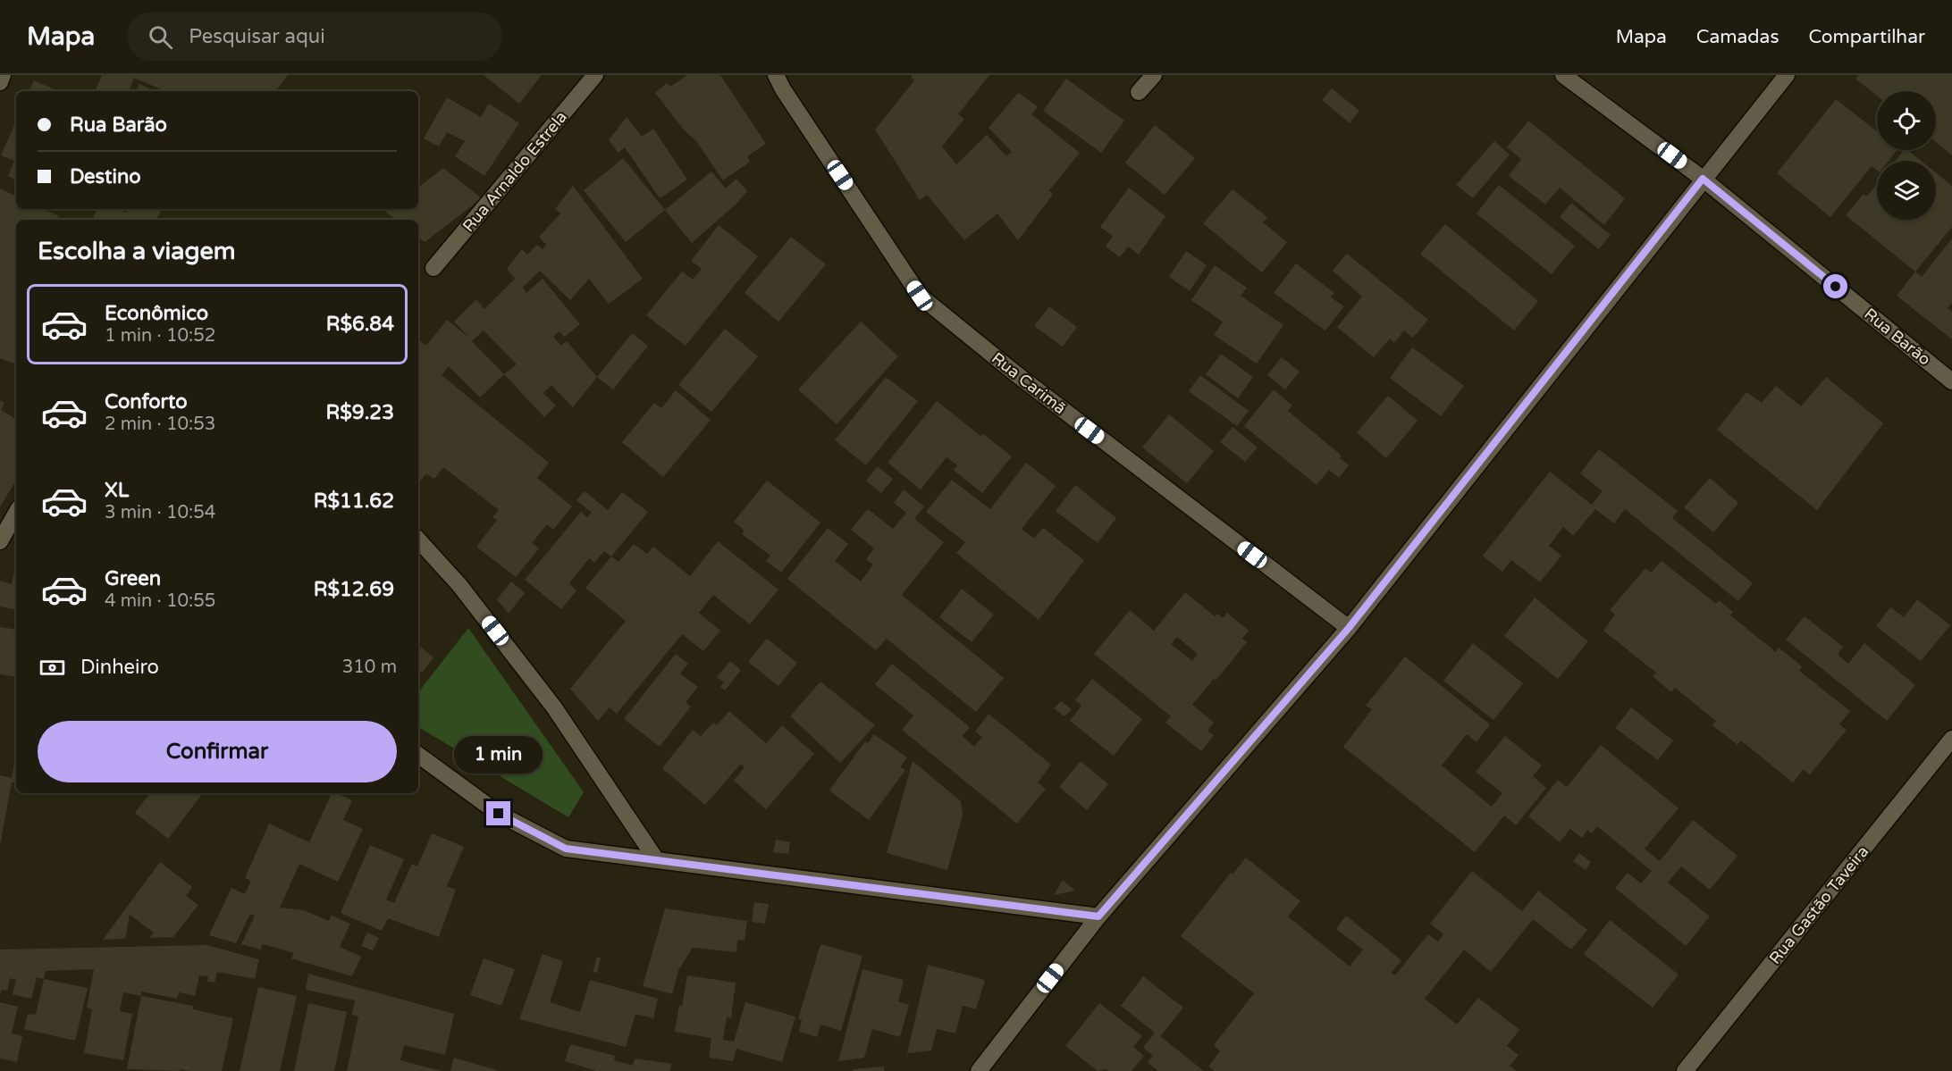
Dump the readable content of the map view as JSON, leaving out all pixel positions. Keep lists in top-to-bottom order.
{
  "streets": {
    "street": [
      "Rua Arnaldo Estrela",
      "Rua Barão",
      "Rua Carimã",
      "Rua Gastão Taveira"
    ]
  },
  "page": {
    "header": "Mapa",
    "search": "Pesquisar aqui",
    "nav": ["Mapa", "Camadas", "Compartilhar"],
    "banner": ["Rua Barão", "Destino"],
    "heading": "Escolha a viagem",
    "list": [
      {
        "name": "Econômico",
        "note": "1 min · 10:52",
        "value": "R$6.84"
      },
      {
        "name": "Conforto",
        "note": "2 min · 10:53",
        "value": "R$9.23"
      },
      {
        "name": "XL",
        "note": "3 min · 10:54",
        "value": "R$11.62"
      },
      {
        "name": "Green",
        "note": "4 min · 10:55",
        "value": "R$12.69"
      }
    ],
    "pay": ["Dinheiro", "310 m"],
    "buttons": "Confirmar",
    "bubble": "1 min"
  }
}
